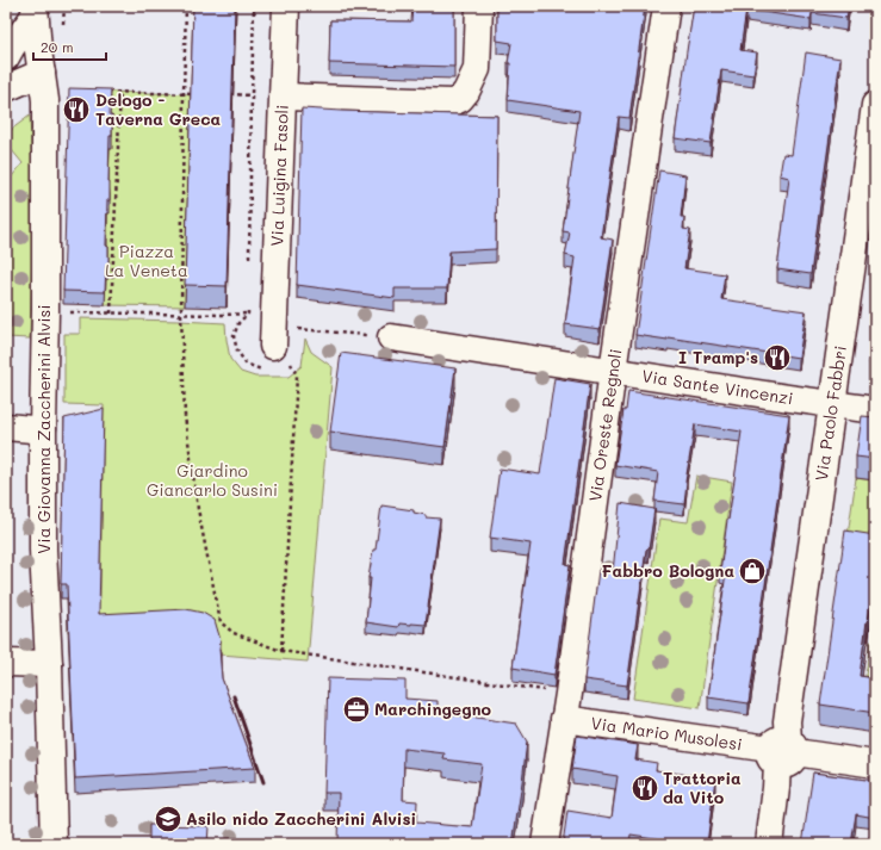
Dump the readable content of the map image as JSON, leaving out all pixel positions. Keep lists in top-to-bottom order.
{
  "streets": {
    "street": [
      "Via Luigina Fasoli",
      "Via Sante Vincenzi",
      "Via Paolo Fabbri",
      "Via Oreste Regnoli",
      "Via Giovanna Zaccherini Alvisi",
      "Via Mario Musolesi"
    ]
  },
  "crossings": [
    ["Via Sante Vincenzi", "Via Paolo Fabbri"],
    ["Via Sante Vincenzi", "Via Oreste Regnoli"],
    ["Via Paolo Fabbri", "Via Mario Musolesi"],
    ["Via Oreste Regnoli", "Via Mario Musolesi"]
  ],
  "parks": ["Piazza La Veneta", "Giardino Giancarlo Susini"],
  "places": {
    "restaurant": ["Delogo - Taverna Greca", "I Tramp's", "Trattoria da Vito"],
    "shop": ["Fabbro Bologna"],
    "office": ["Marchingegno"],
    "school or university": ["Asilo nido Zaccherini Alvisi"]
  },
  "scale_bar": "20 m"
}
